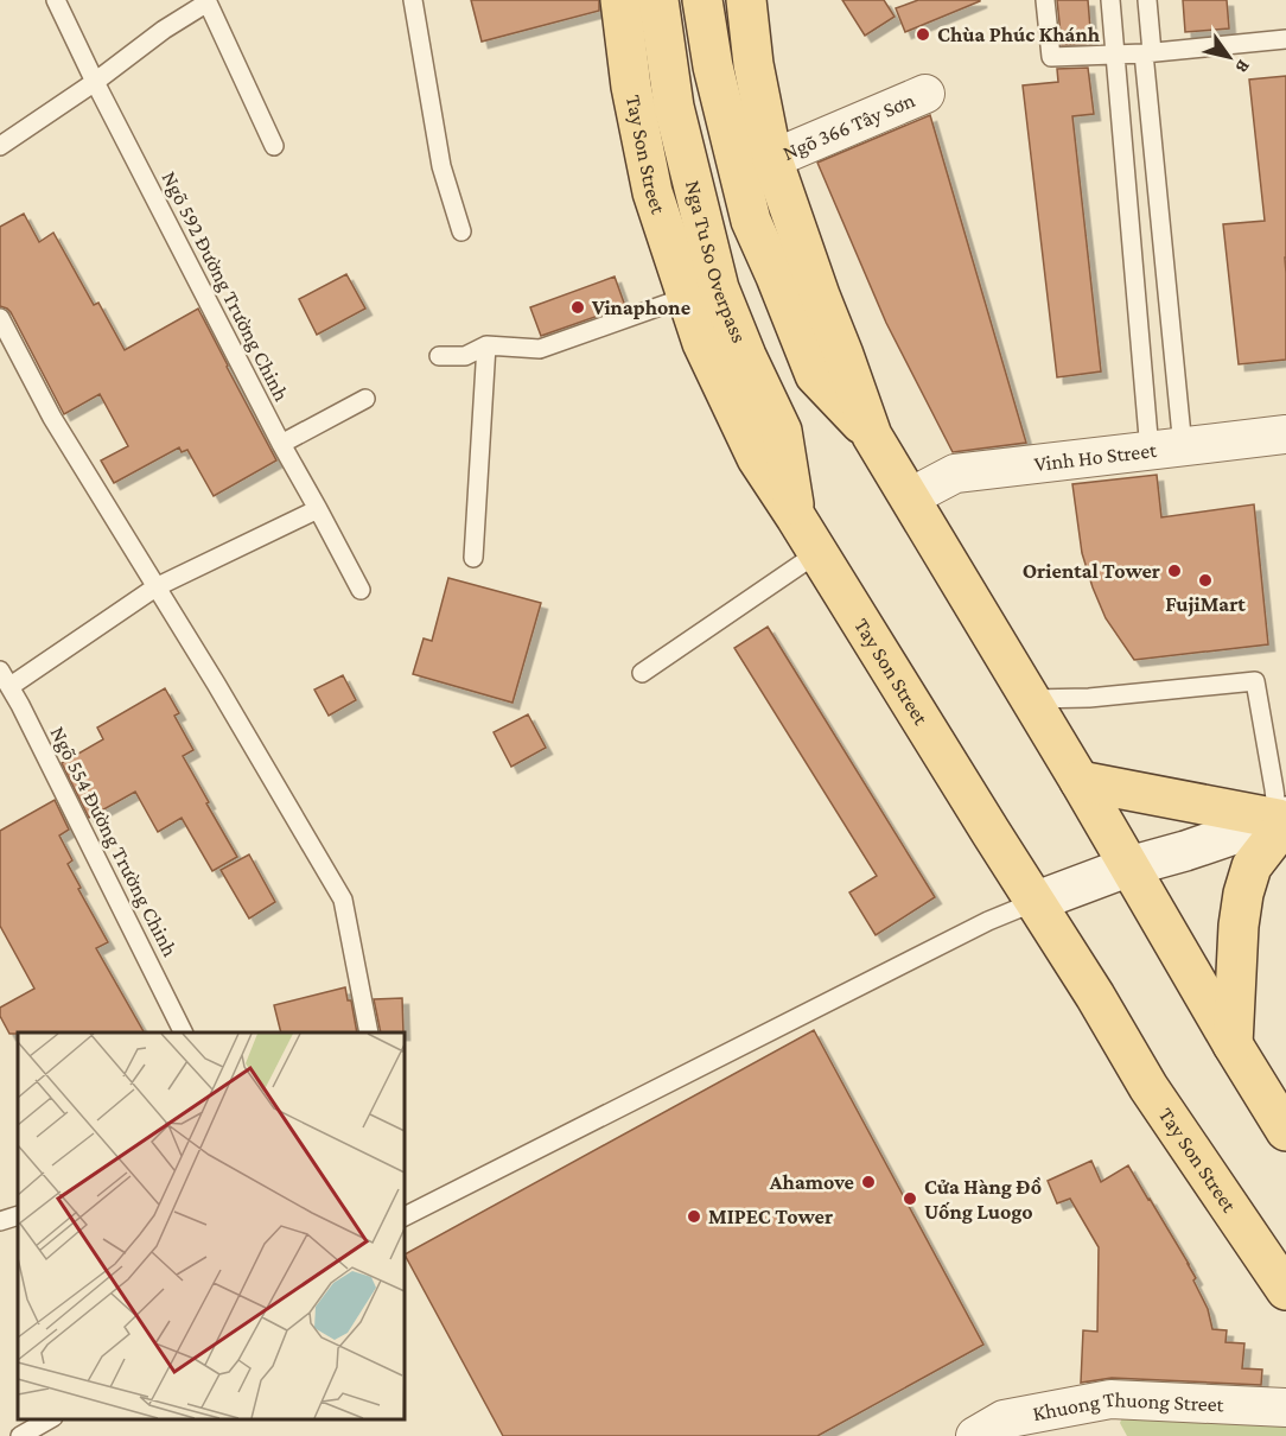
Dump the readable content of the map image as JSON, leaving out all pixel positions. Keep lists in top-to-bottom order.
{
  "streets": {
    "main road": ["Tay Son Street", "Nga Tu So Overpass"],
    "street": ["Ngõ 366 Tây Sơn", "Vinh Ho Street", "Khuong Thuong Street"],
    "lane": ["Ngõ 592 Đường Trường Chinh", "Ngõ 554 Đường Trường Chinh"]
  },
  "crossings": [
    ["Tay Son Street", "Nga Tu So Overpass"]
  ],
  "places": [
    "Chùa Phúc Khánh",
    "Vinaphone",
    "Oriental Tower",
    "FujiMart",
    "Ahamove",
    "Cửa Hàng Đồ Uống Luogo",
    "MIPEC Tower"
  ],
  "north": "bottom right"
}
